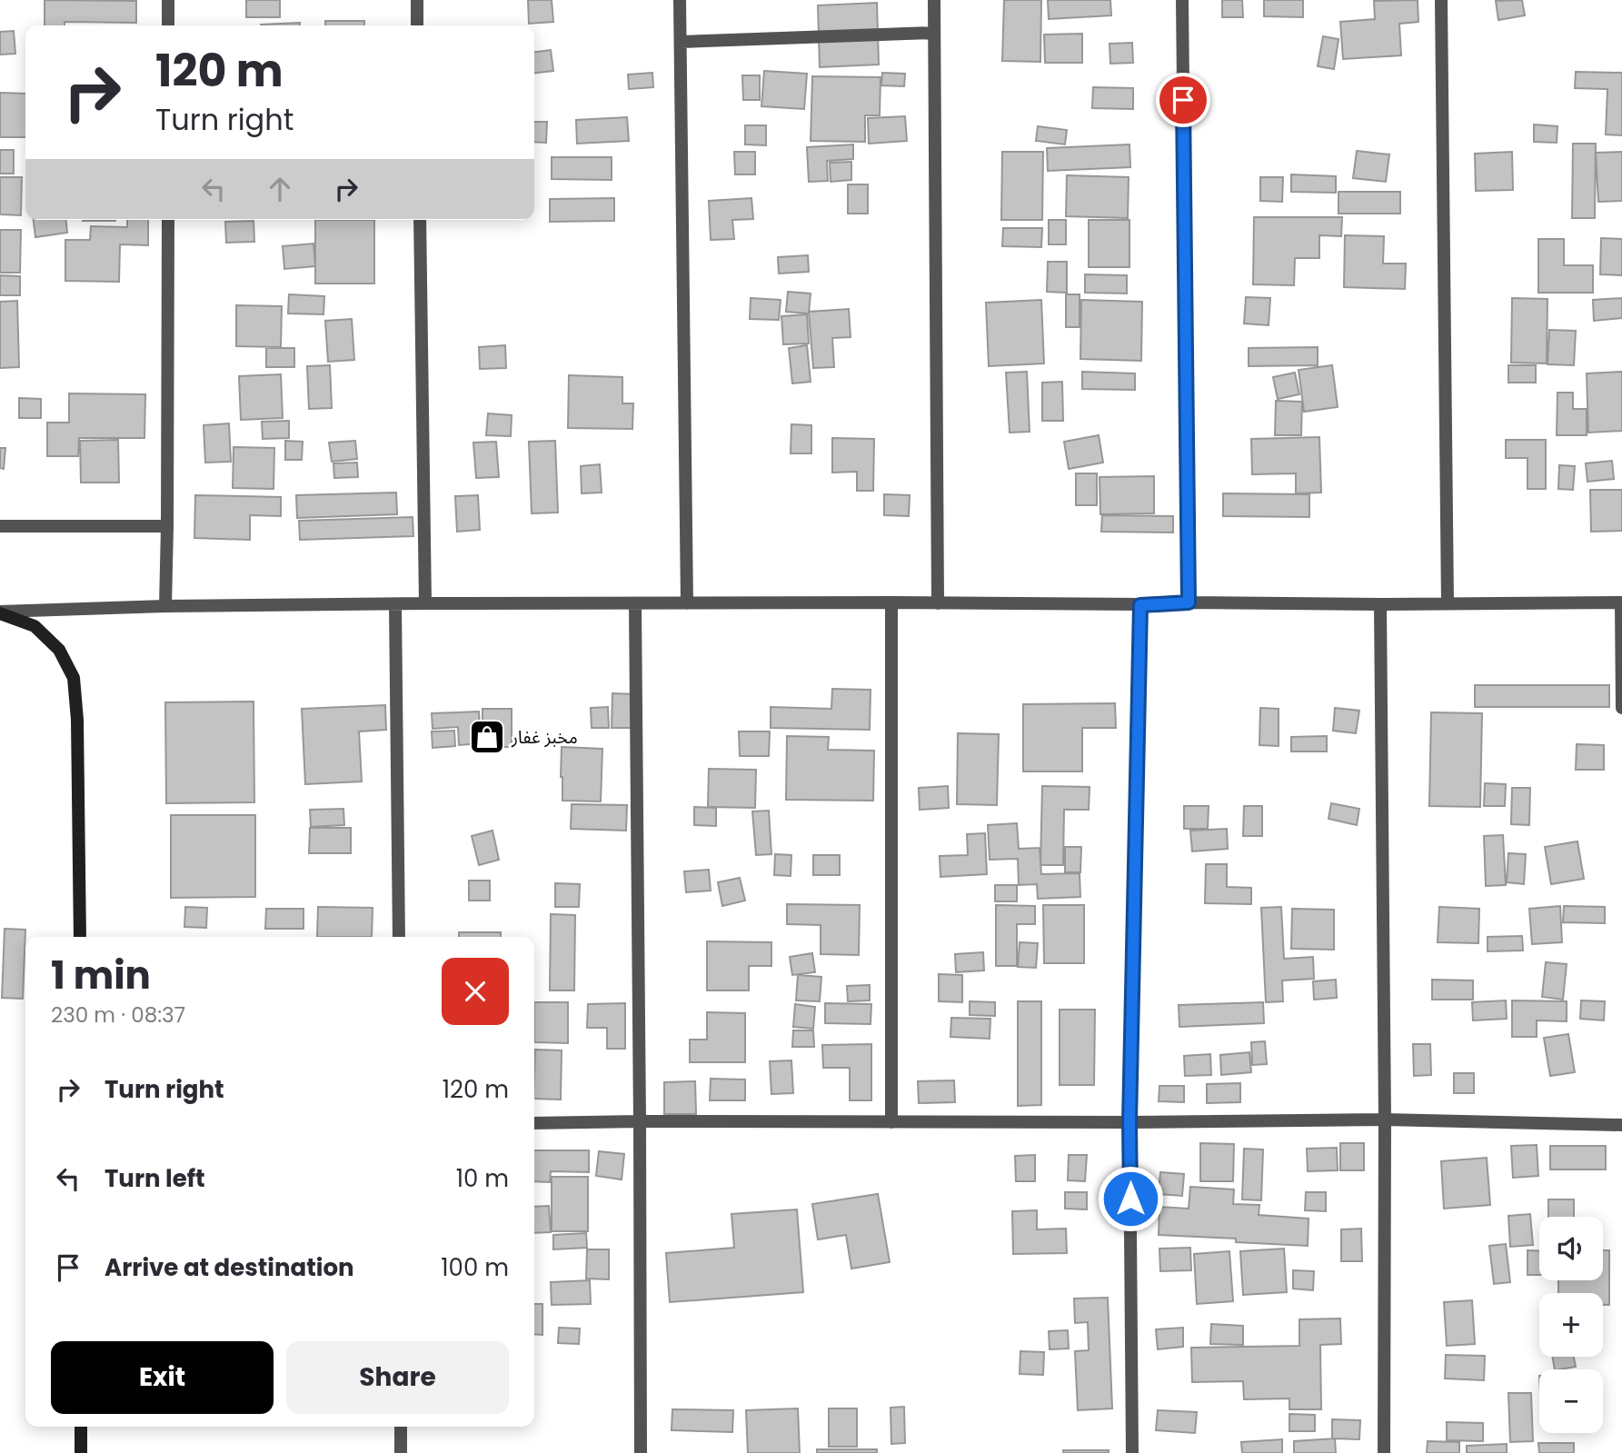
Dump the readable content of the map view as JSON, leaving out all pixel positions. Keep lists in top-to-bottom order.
{
  "places": {
    "shop": ["مخبز غفار"]
  },
  "page": {
    "turn": ["120 m", "Turn right"],
    "heading": ["1 min", "230 m · 08:37"],
    "list": [
      {
        "name": "Turn right",
        "value": "120 m"
      },
      {
        "name": "Turn left",
        "value": "10 m"
      },
      {
        "name": "Arrive at destination",
        "value": "100 m"
      }
    ],
    "map_buttons": ["+", "−"],
    "buttons": ["Exit", "Share"]
  }
}
